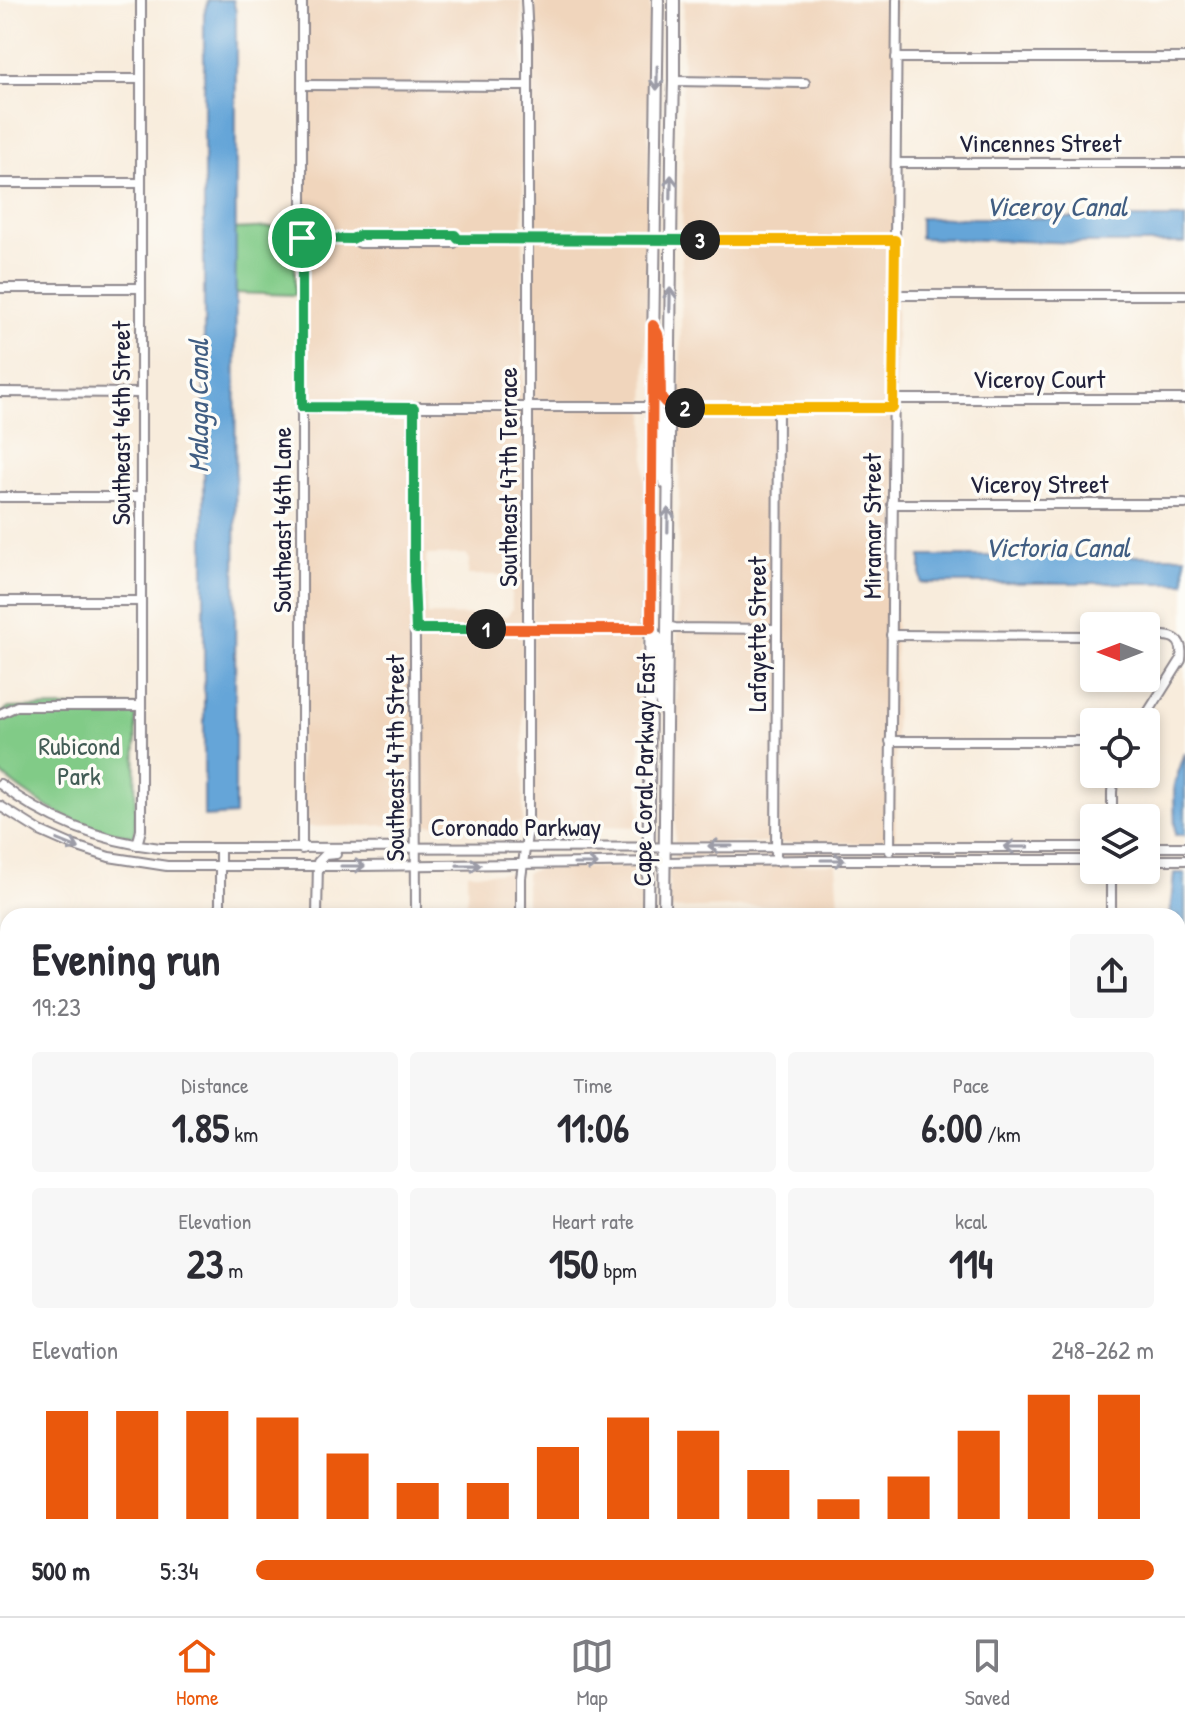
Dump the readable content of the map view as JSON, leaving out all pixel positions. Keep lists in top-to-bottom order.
{
  "streets": {
    "main road": ["Cape Coral Parkway East"],
    "street": [
      "Vincennes Street",
      "Viceroy Court",
      "Southeast 46th Street",
      "Southeast 47th Terrace",
      "Viceroy Street",
      "Southeast 46th Lane",
      "Miramar Street",
      "Lafayette Street",
      "Southeast 47th Street",
      "Coronado Parkway"
    ]
  },
  "crossings": [
    ["Vincennes Street", "Miramar Street"],
    ["Viceroy Court", "Miramar Street"],
    ["Viceroy Court", "Lafayette Street"],
    ["Viceroy Court", "Cape Coral Parkway East"],
    ["Southeast 46th Street", "Coronado Parkway"],
    ["Southeast 47th Terrace", "Coronado Parkway"],
    ["Viceroy Street", "Miramar Street"],
    ["Southeast 46th Lane", "Coronado Parkway"],
    ["Miramar Street", "Coronado Parkway"],
    ["Lafayette Street", "Coronado Parkway"],
    ["Southeast 47th Street", "Coronado Parkway"],
    ["Cape Coral Parkway East", "Coronado Parkway"]
  ],
  "water": ["Viceroy Canal", "Malaga Canal", "Victoria Canal"],
  "parks": ["Rubicond Park"],
  "north": "left",
  "page": {
    "pins": ["3", "2", "1"],
    "heading": ["Evening run", "19:23"],
    "stats": [
      ["Distance", "1.85 km"],
      ["Time", "11:06"],
      ["Pace", "6:00 /km"],
      ["Elevation", "23 m"],
      ["Heart rate", "150 bpm"],
      ["kcal", "114"]
    ],
    "chart": ["Elevation", "248–262 m"],
    "list": [
      {
        "name": "500 m",
        "note": "5:34"
      }
    ],
    "tabs": ["Home", "Map", "Saved"]
  }
}
